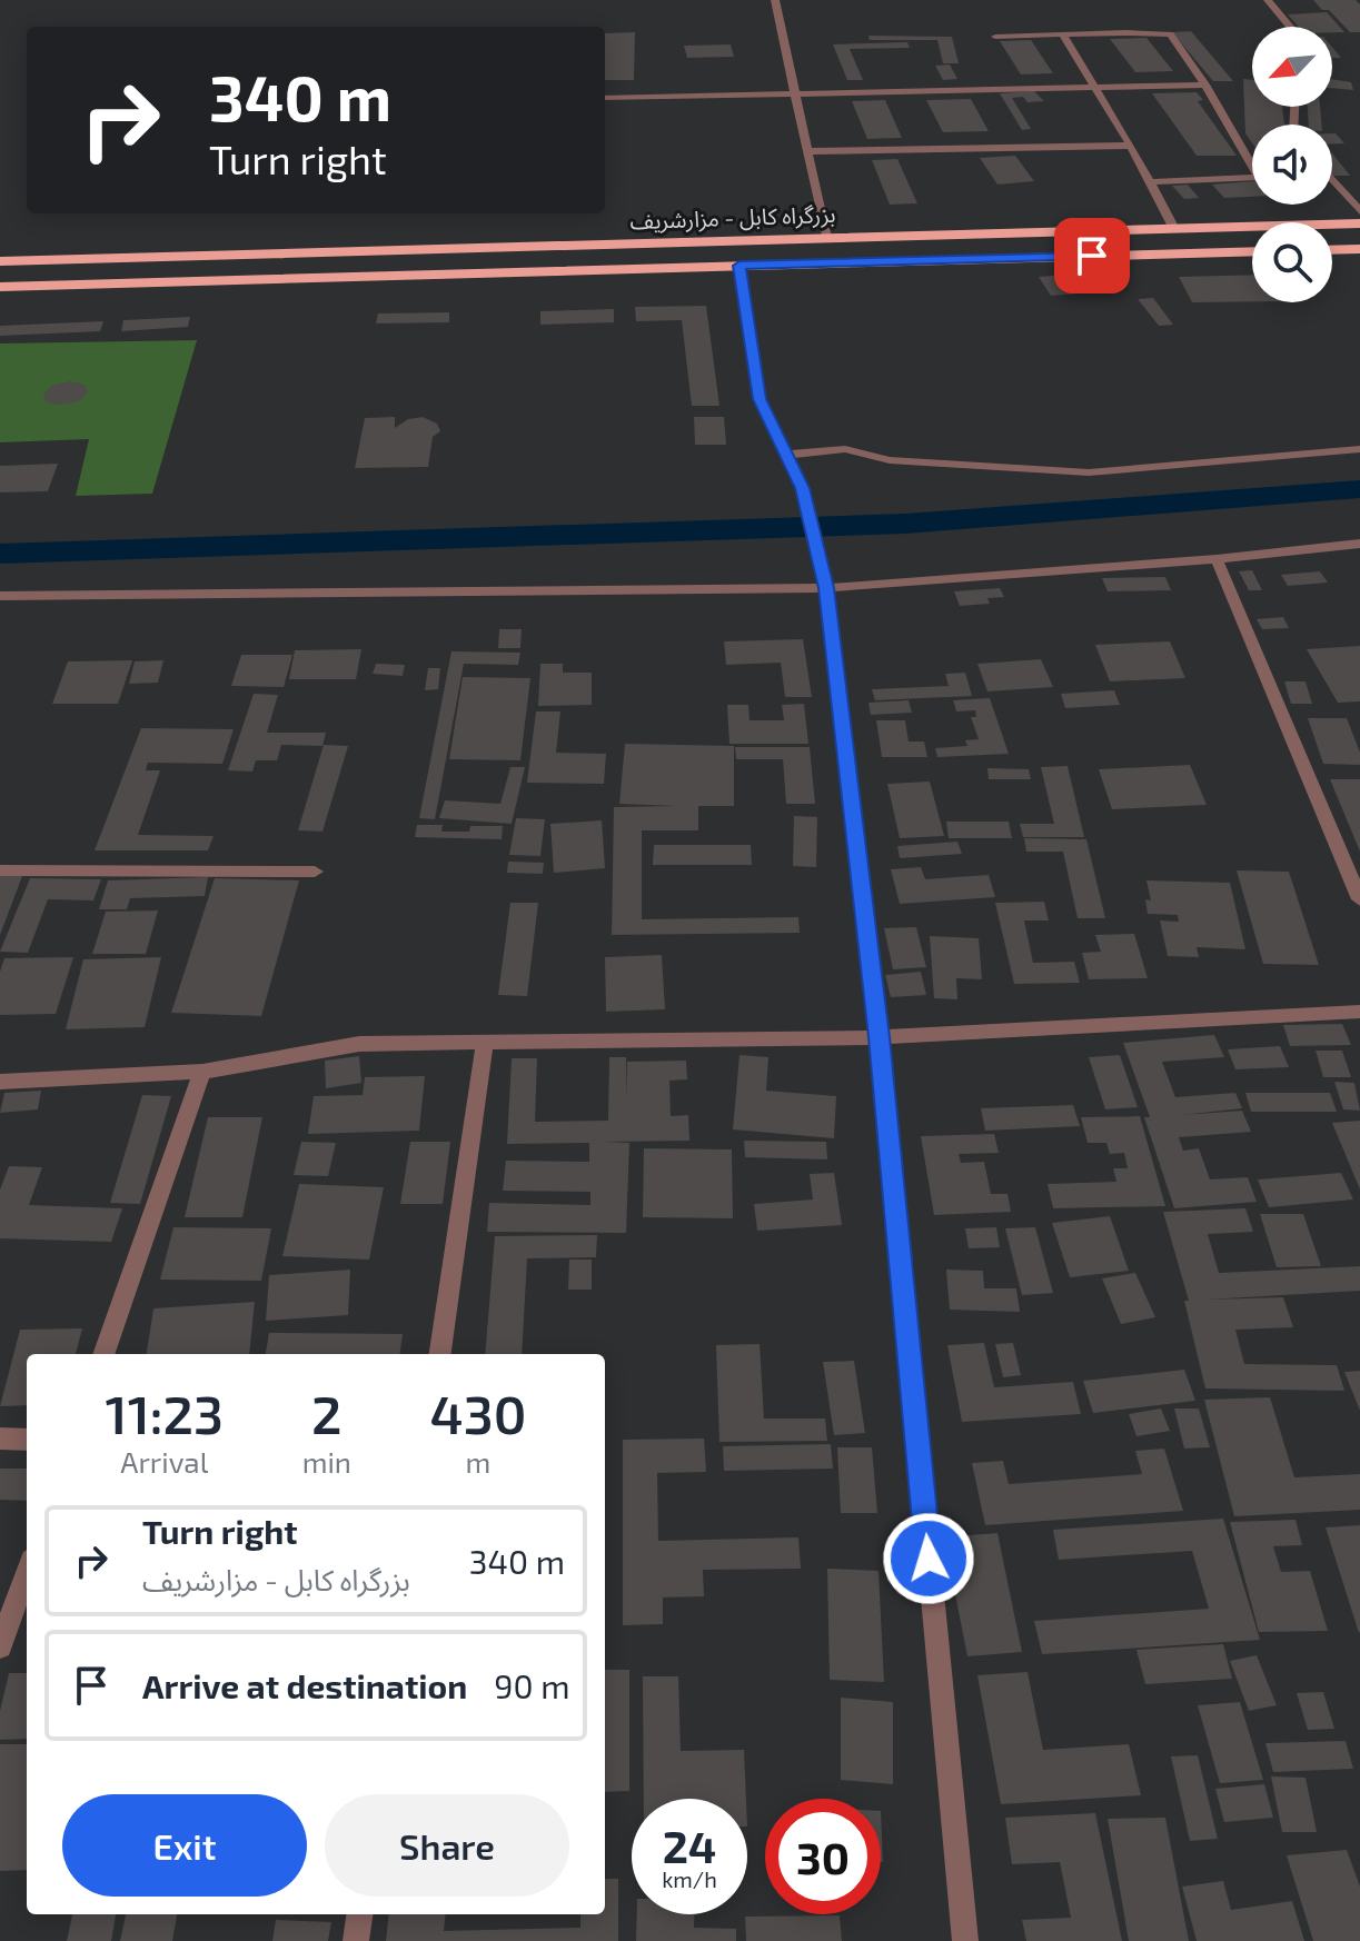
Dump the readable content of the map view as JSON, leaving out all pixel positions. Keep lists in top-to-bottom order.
{
  "streets": {
    "highway": ["بزرگراه کابل - مزارشریف"]
  },
  "north": "bottom left",
  "page": {
    "turn": ["340 m", "Turn right"],
    "eta": [
      "11:23",
      "Arrival",
      "2",
      "min",
      "430",
      "m"
    ],
    "list": [
      {
        "name": "Turn right",
        "note": "بزرگراه کابل - مزارشریف",
        "value": "340 m"
      },
      {
        "name": "Arrive at destination",
        "value": "90 m"
      }
    ],
    "buttons": ["Exit", "Share"],
    "speed": "24 km/h",
    "limit": "30"
  }
}
